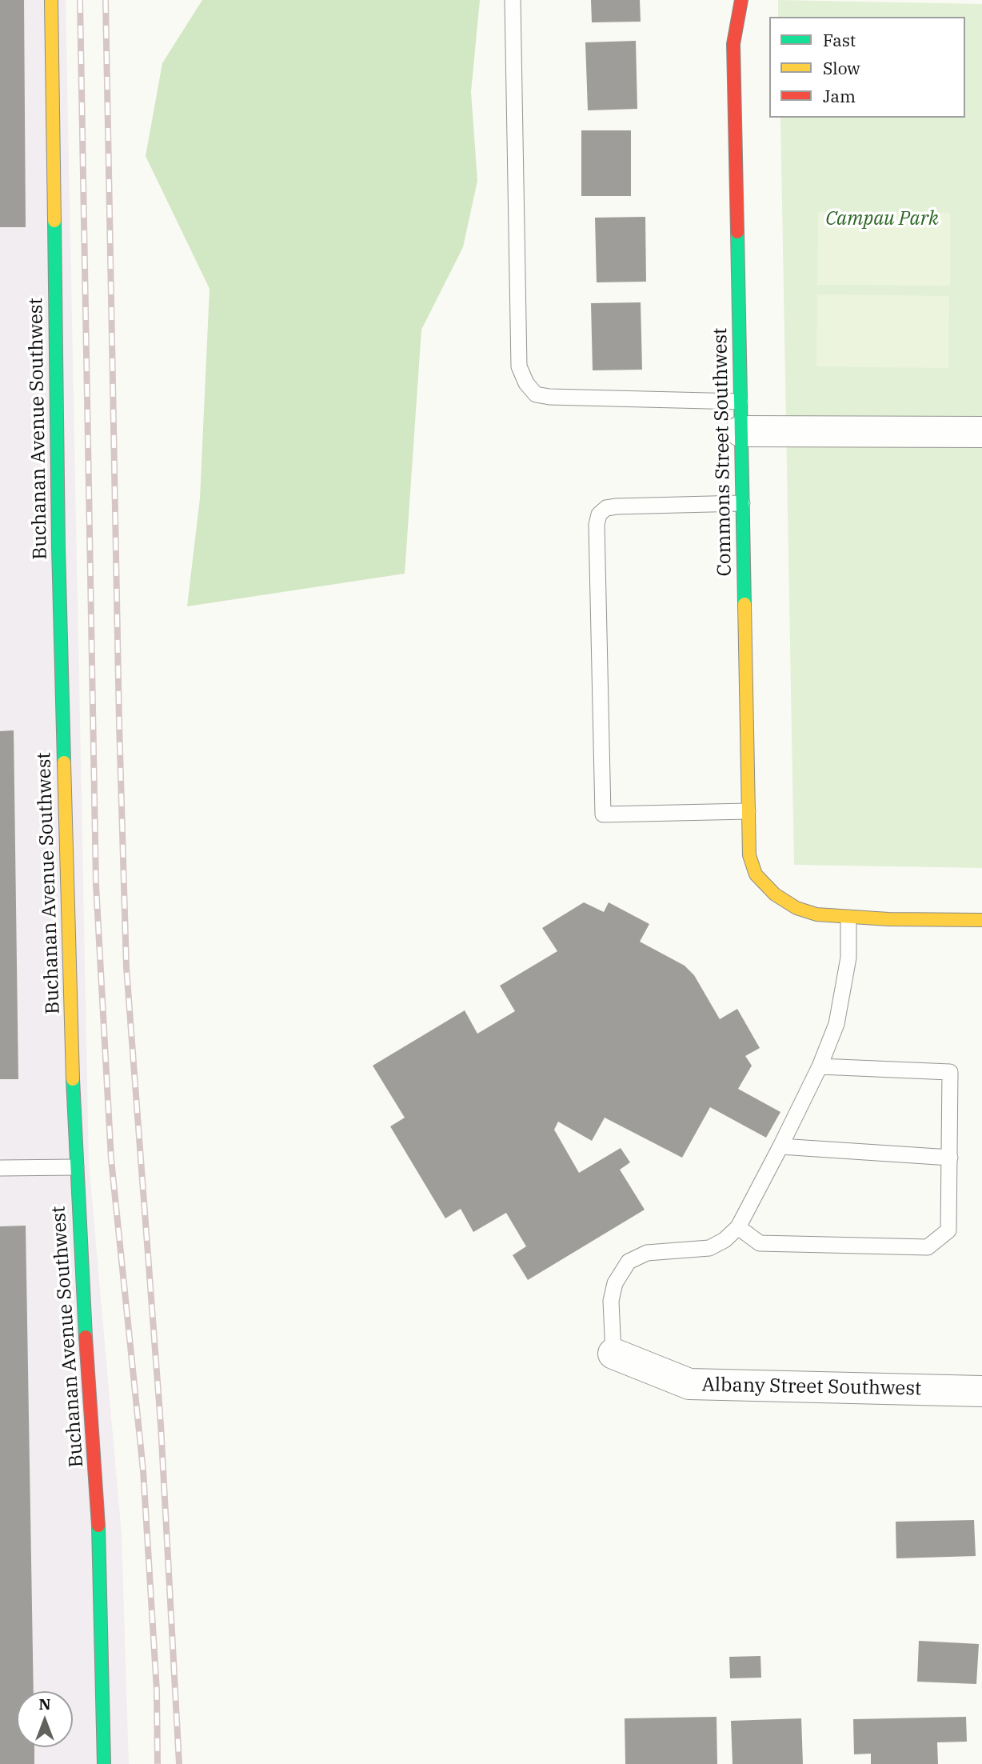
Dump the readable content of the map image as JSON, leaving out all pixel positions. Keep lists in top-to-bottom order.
{
  "streets": {
    "street": ["Buchanan Avenue Southwest", "Commons Street Southwest", "Albany Street Southwest"]
  },
  "parks": ["Campau Park"],
  "legend": ["Fast", "Slow", "Jam"],
  "north": "top"
}
